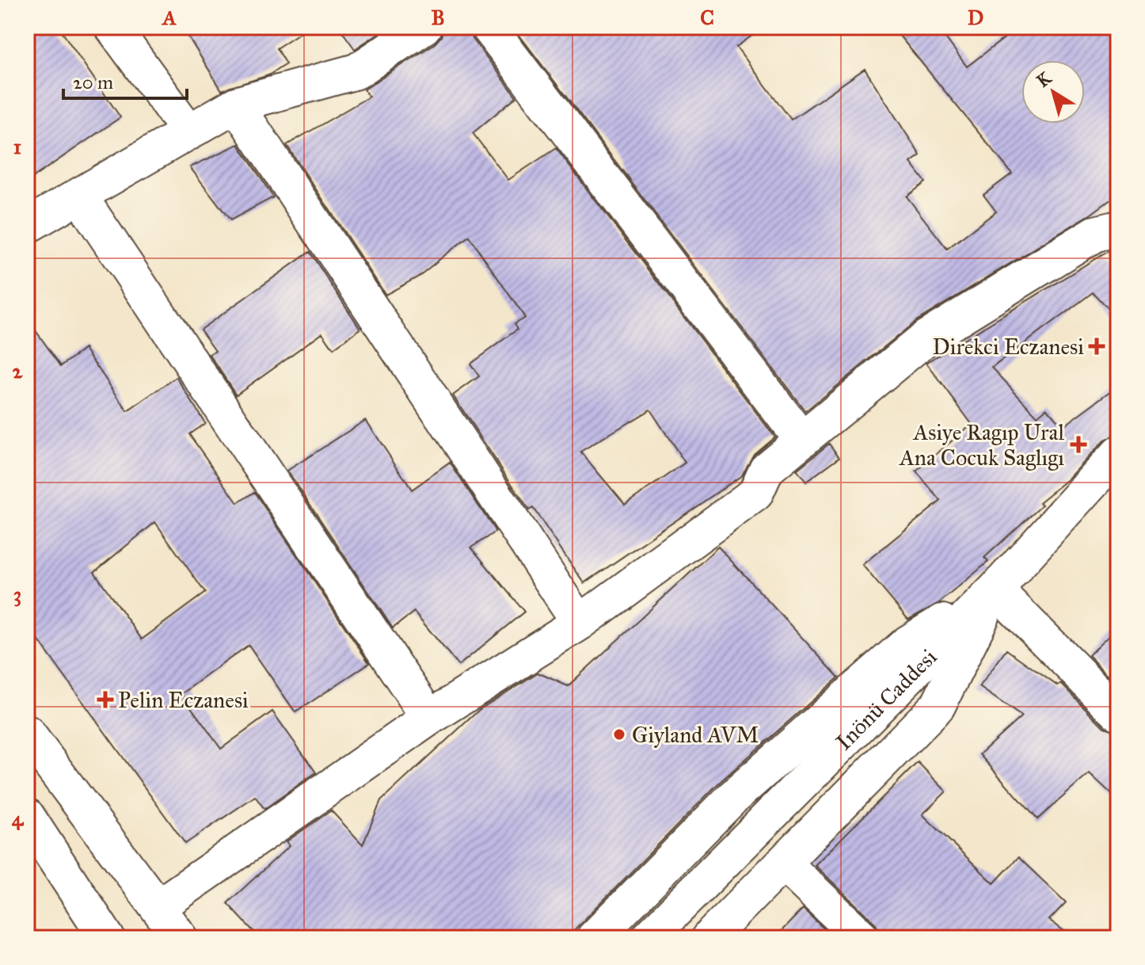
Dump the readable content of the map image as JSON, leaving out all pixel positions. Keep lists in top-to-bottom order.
{
  "streets": {
    "street": ["Inönü Caddesi"]
  },
  "places": {
    "health": ["Direkci Eczanesi", "Asiye Ragıp Ural Ana Cocuk Saglıgı", "Pelin Eczanesi"],
    "other": ["Giyland AVM"]
  },
  "scale_bar": "20 m",
  "north": "top left",
  "grid": {
    "columns": [
      "A",
      "B",
      "C",
      "D"
    ],
    "rows": [
      "1",
      "2",
      "3",
      "4"
    ]
  }
}
